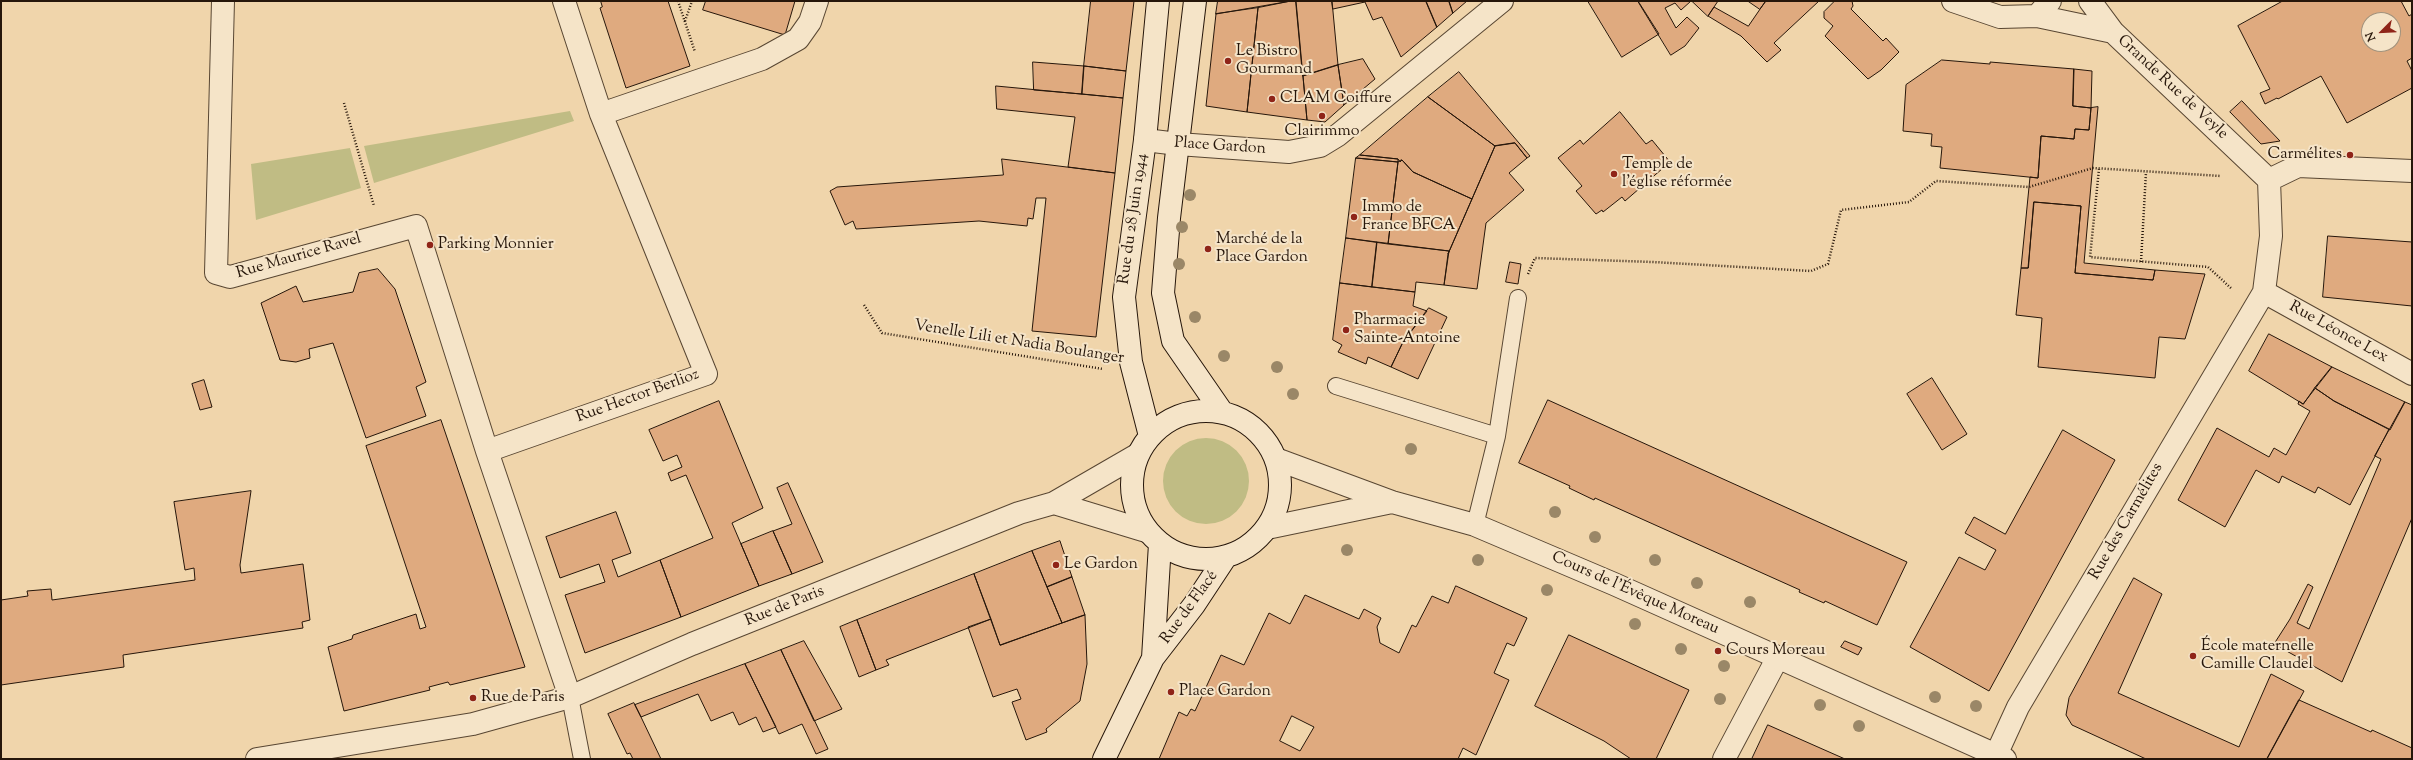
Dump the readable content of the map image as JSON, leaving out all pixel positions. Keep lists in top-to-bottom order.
{
  "streets": {
    "street": [
      "Grande Rue de Veyle",
      "Place Gardon",
      "Rue du 28 Juin 1944",
      "Rue Maurice Ravel",
      "Rue Léonce Lex",
      "Rue Hector Berlioz",
      "Rue des Carmélites",
      "Cours de l'Évêque Moreau",
      "Rue de Paris",
      "Rue de Flacé"
    ],
    "path": ["Venelle Lili et Nadia Boulanger"]
  },
  "crossings": [
    ["Place Gardon", "Rue du 28 Juin 1944"],
    ["Rue du 28 Juin 1944", "Venelle Lili et Nadia Boulanger"],
    ["Rue Maurice Ravel", "Rue Hector Berlioz"],
    ["Rue Léonce Lex", "Rue des Carmélites"],
    ["Rue des Carmélites", "Cours de l'Évêque Moreau"]
  ],
  "places": [
    "Le Bistro Gourmand",
    "CLAM Coiffure",
    "Clairimmo",
    "Carmélites",
    "Temple de l'église réformée",
    "Immo de France BFCA",
    "Parking Monnier",
    "Marché de la Place Gardon",
    "Pharmacie Sainte-Antoine",
    "Le Gardon",
    "Cours Moreau",
    "École maternelle Camille Claudel",
    "Place Gardon",
    "Rue de Paris"
  ],
  "north": "bottom left"
}
